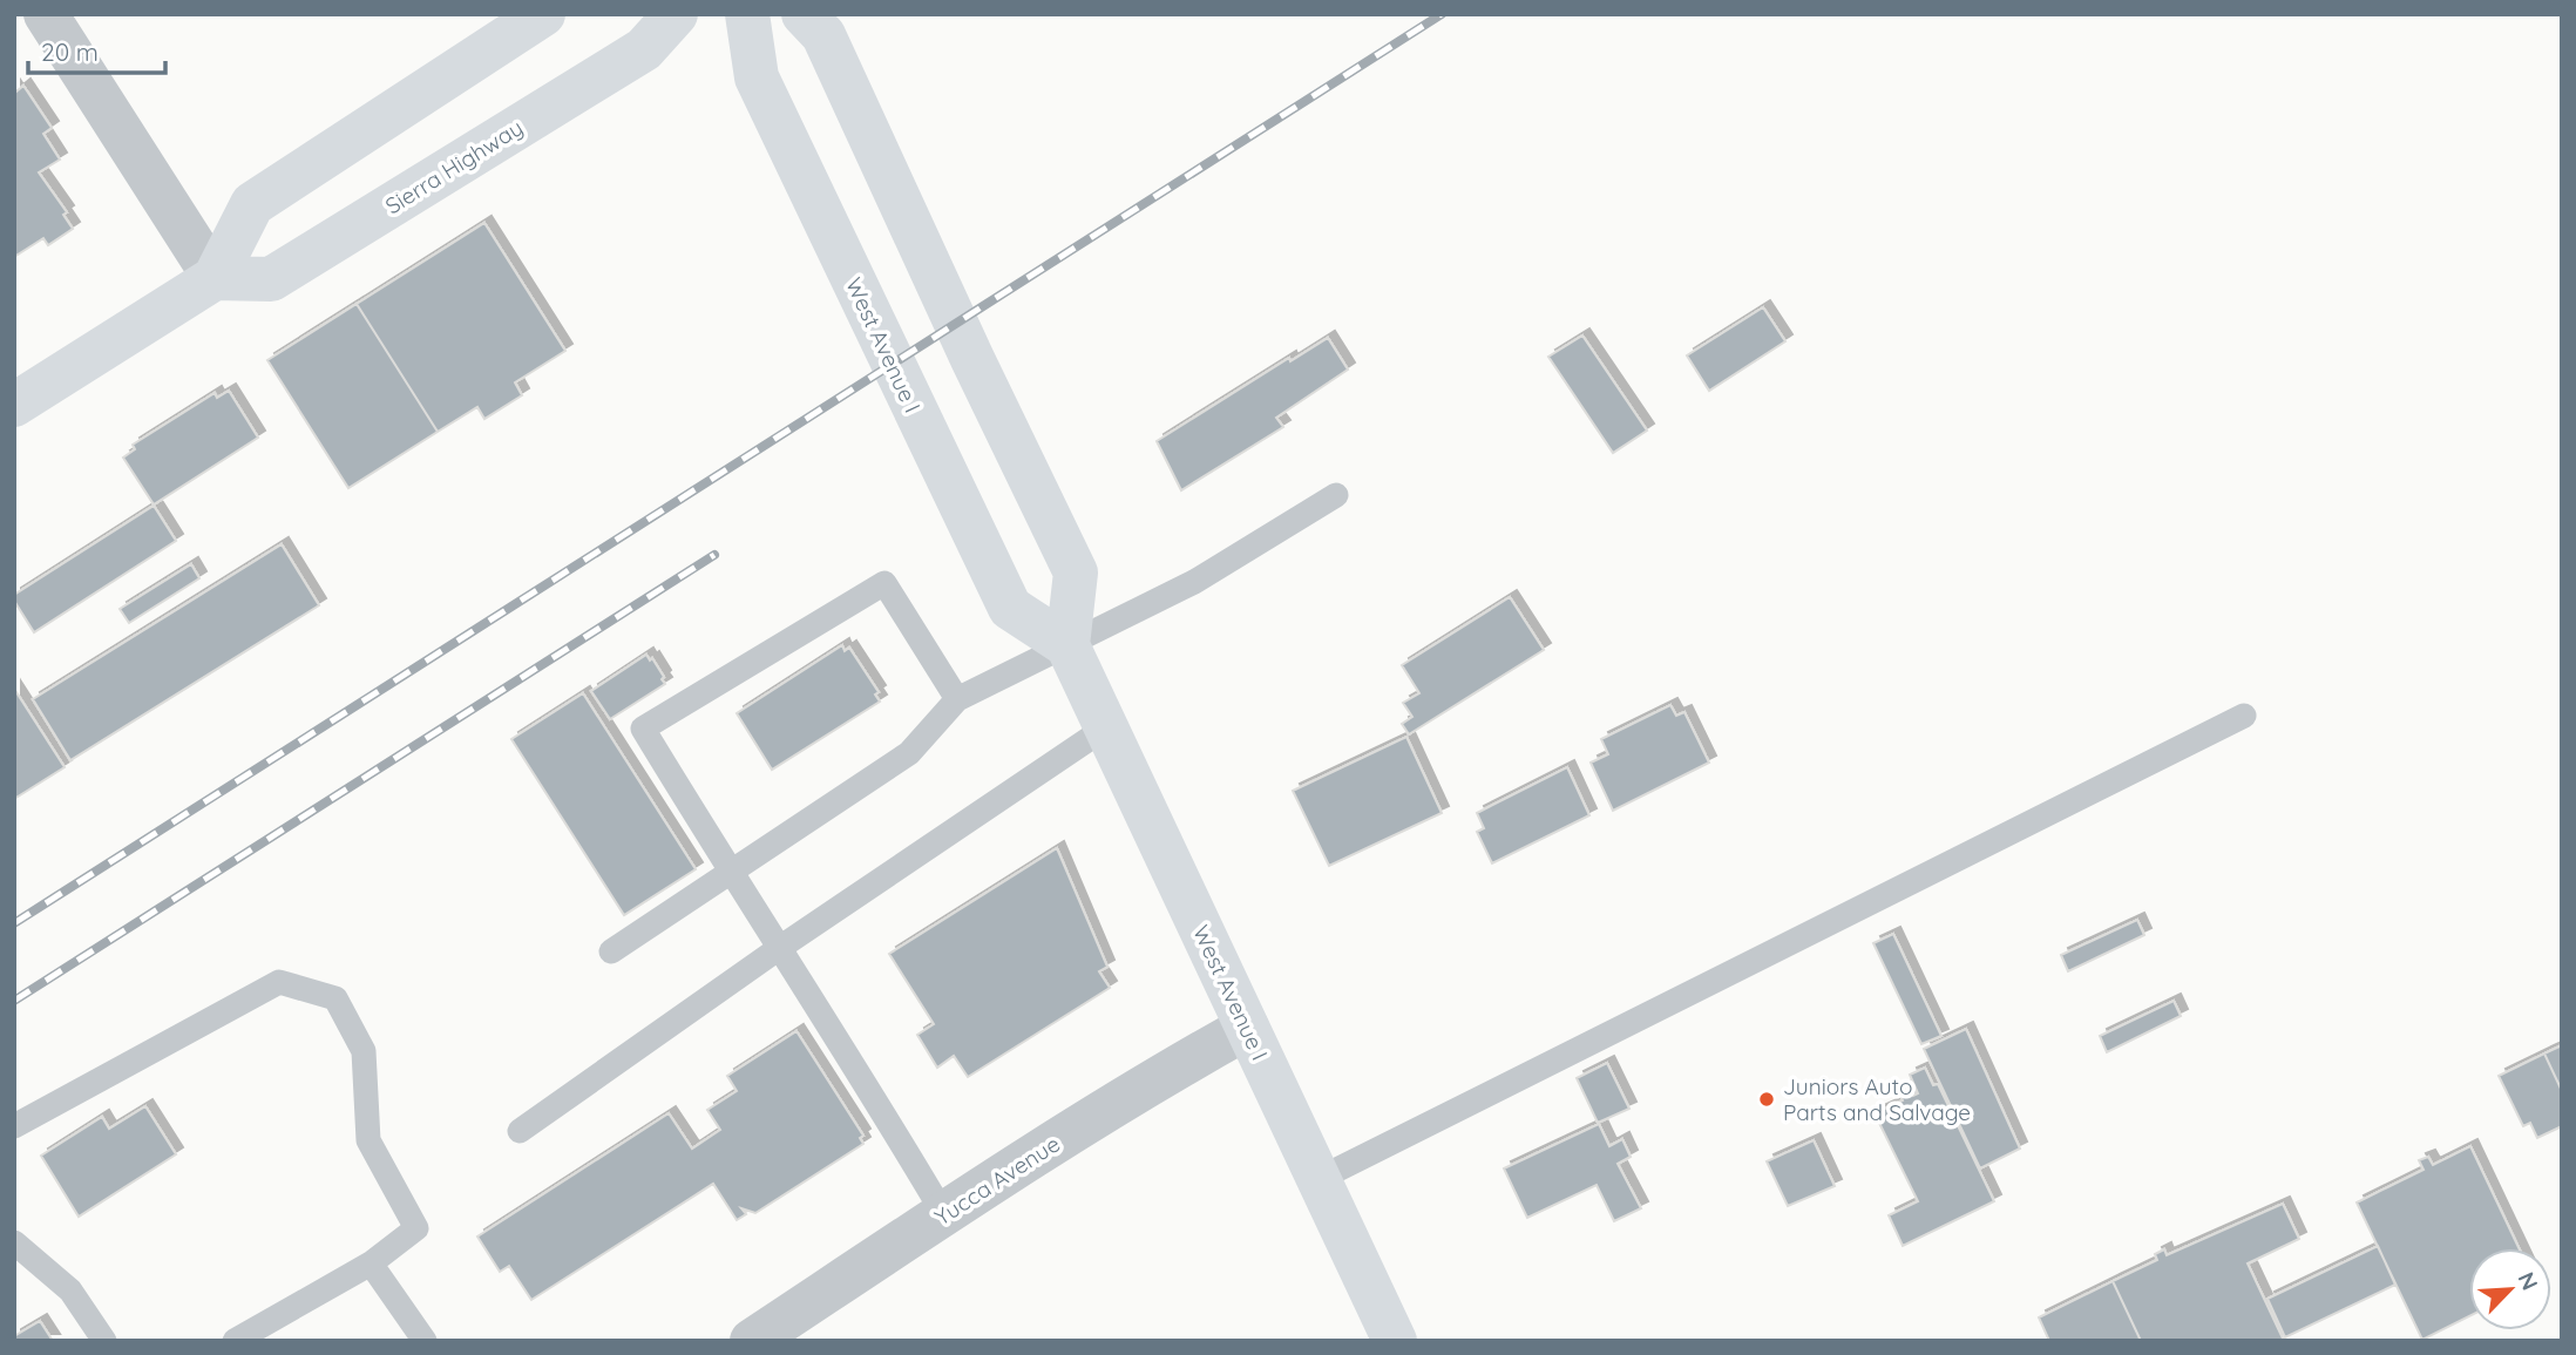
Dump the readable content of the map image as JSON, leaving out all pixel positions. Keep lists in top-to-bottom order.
{
  "streets": {
    "main road": ["Sierra Highway", "West Avenue I"],
    "street": ["Yucca Avenue"]
  },
  "crossings": [
    ["West Avenue I", "Yucca Avenue"]
  ],
  "places": ["Juniors Auto Parts and Salvage"],
  "scale_bar": "20 m",
  "north": "top right"
}
